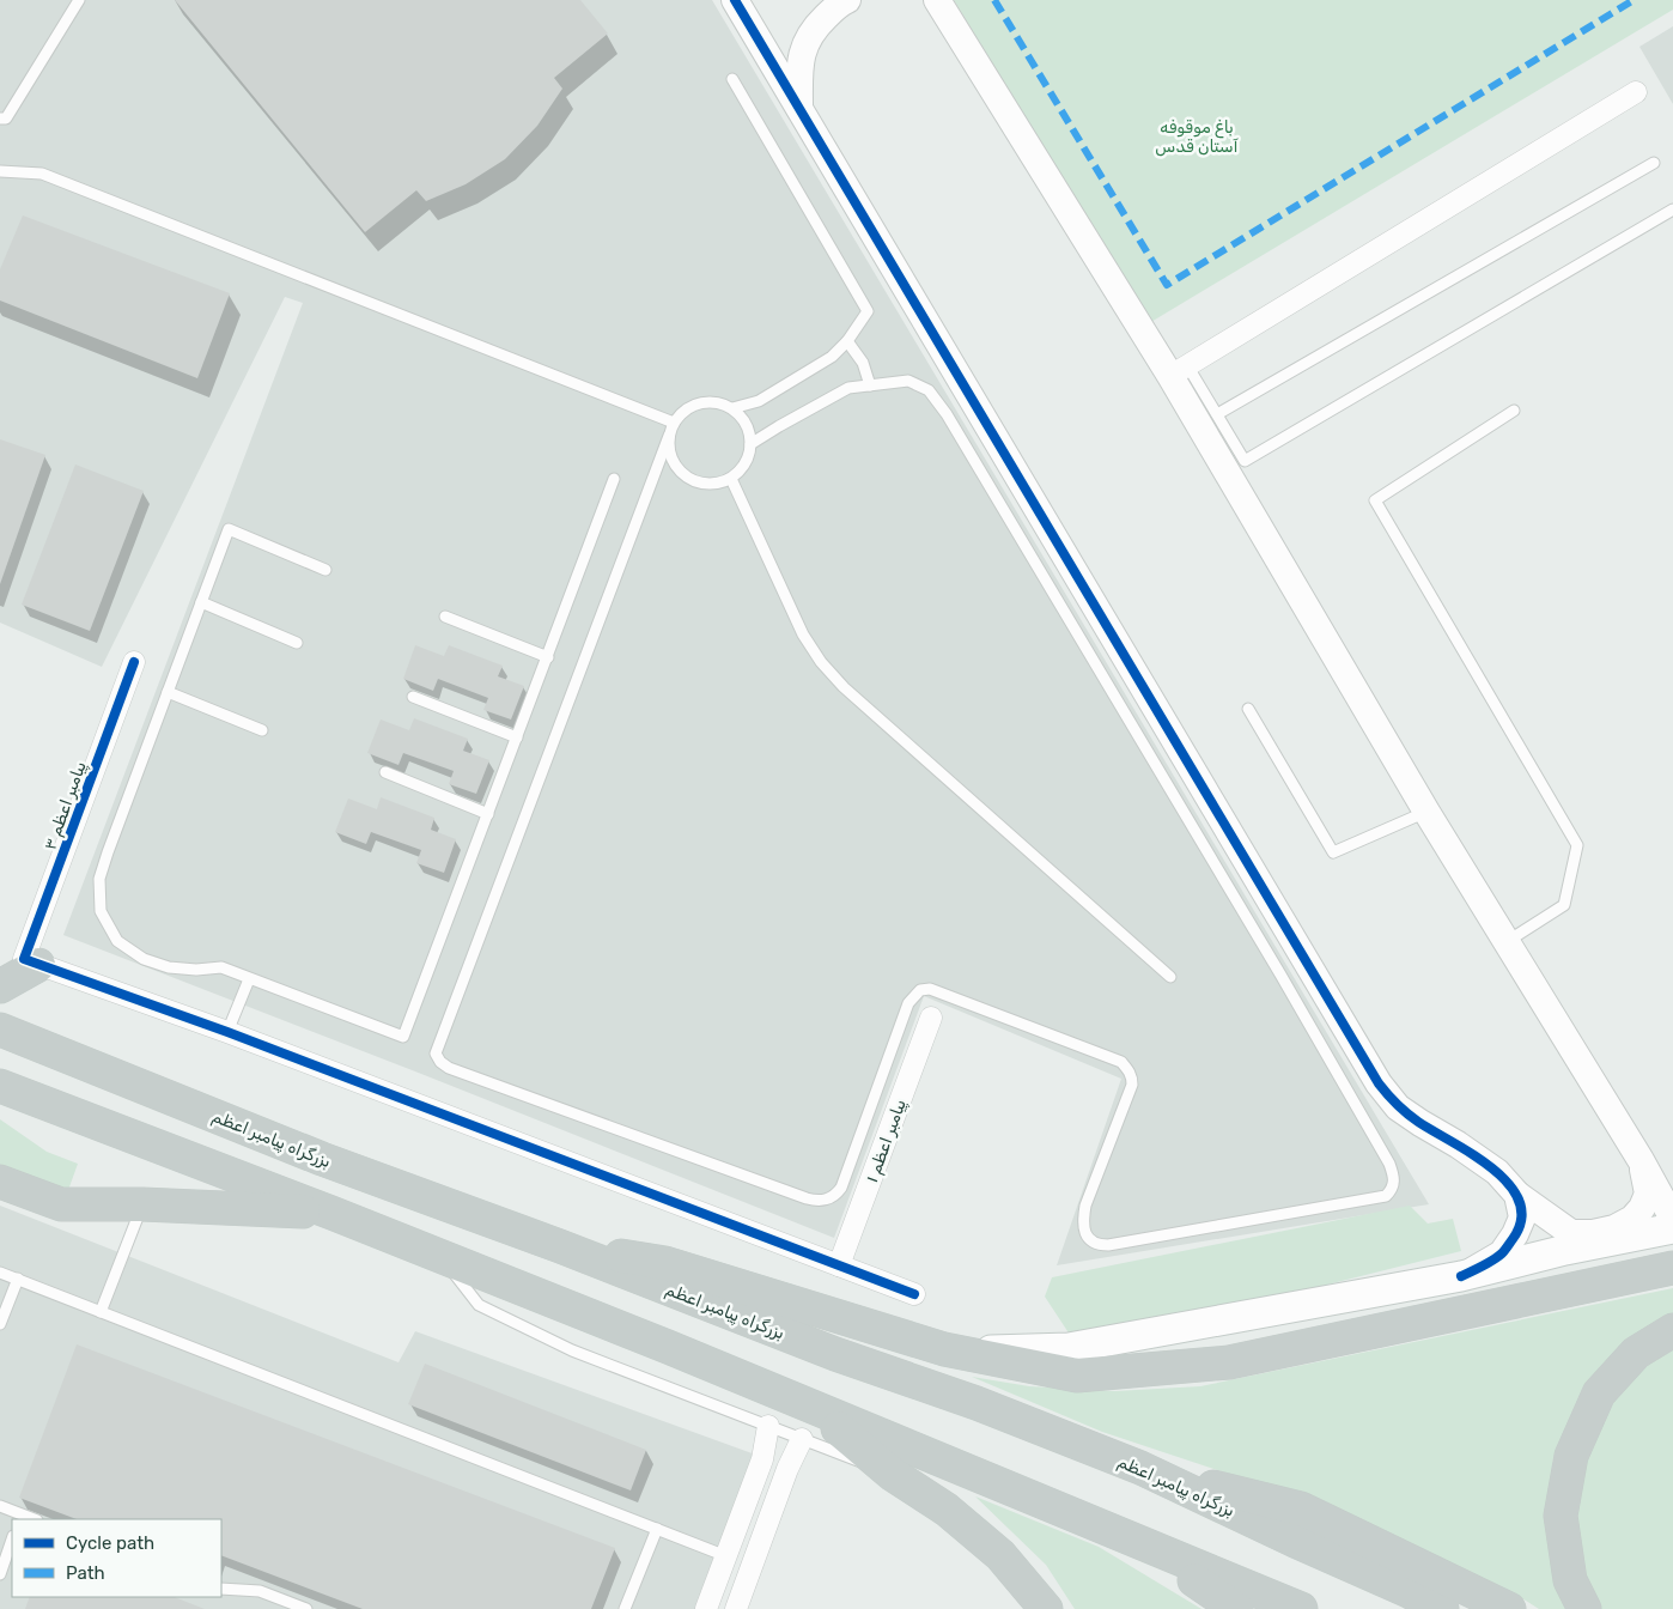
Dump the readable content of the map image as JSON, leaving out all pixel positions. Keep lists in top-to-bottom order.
{
  "streets": {
    "highway": ["بزرگراه پیامبر اعظم"],
    "street": ["پیامبر اعظم ۳", "پیامبر اعظم ۱"]
  },
  "parks": ["باغ موقوفه آستان قدس"],
  "legend": ["Cycle path", "Path"]
}
